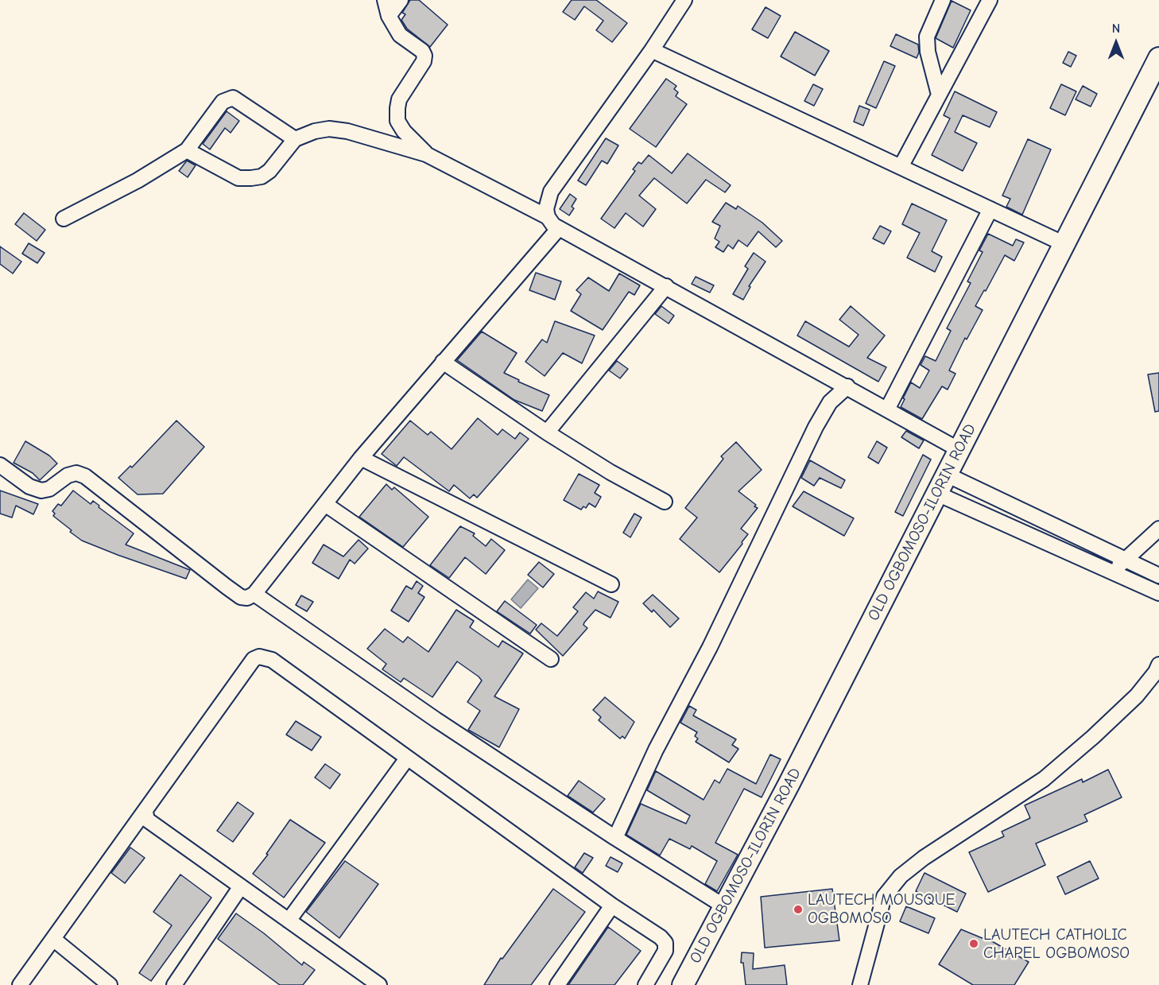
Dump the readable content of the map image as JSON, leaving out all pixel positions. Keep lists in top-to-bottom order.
{
  "streets": {
    "highway": ["OLD OGBOMOSO-ILORIN ROAD"]
  },
  "places": ["LAUTECH MOUSQUE OGBOMOSO", "LAUTECH CATHOLIC CHAPEL OGBOMOSO"],
  "north": "top"
}
